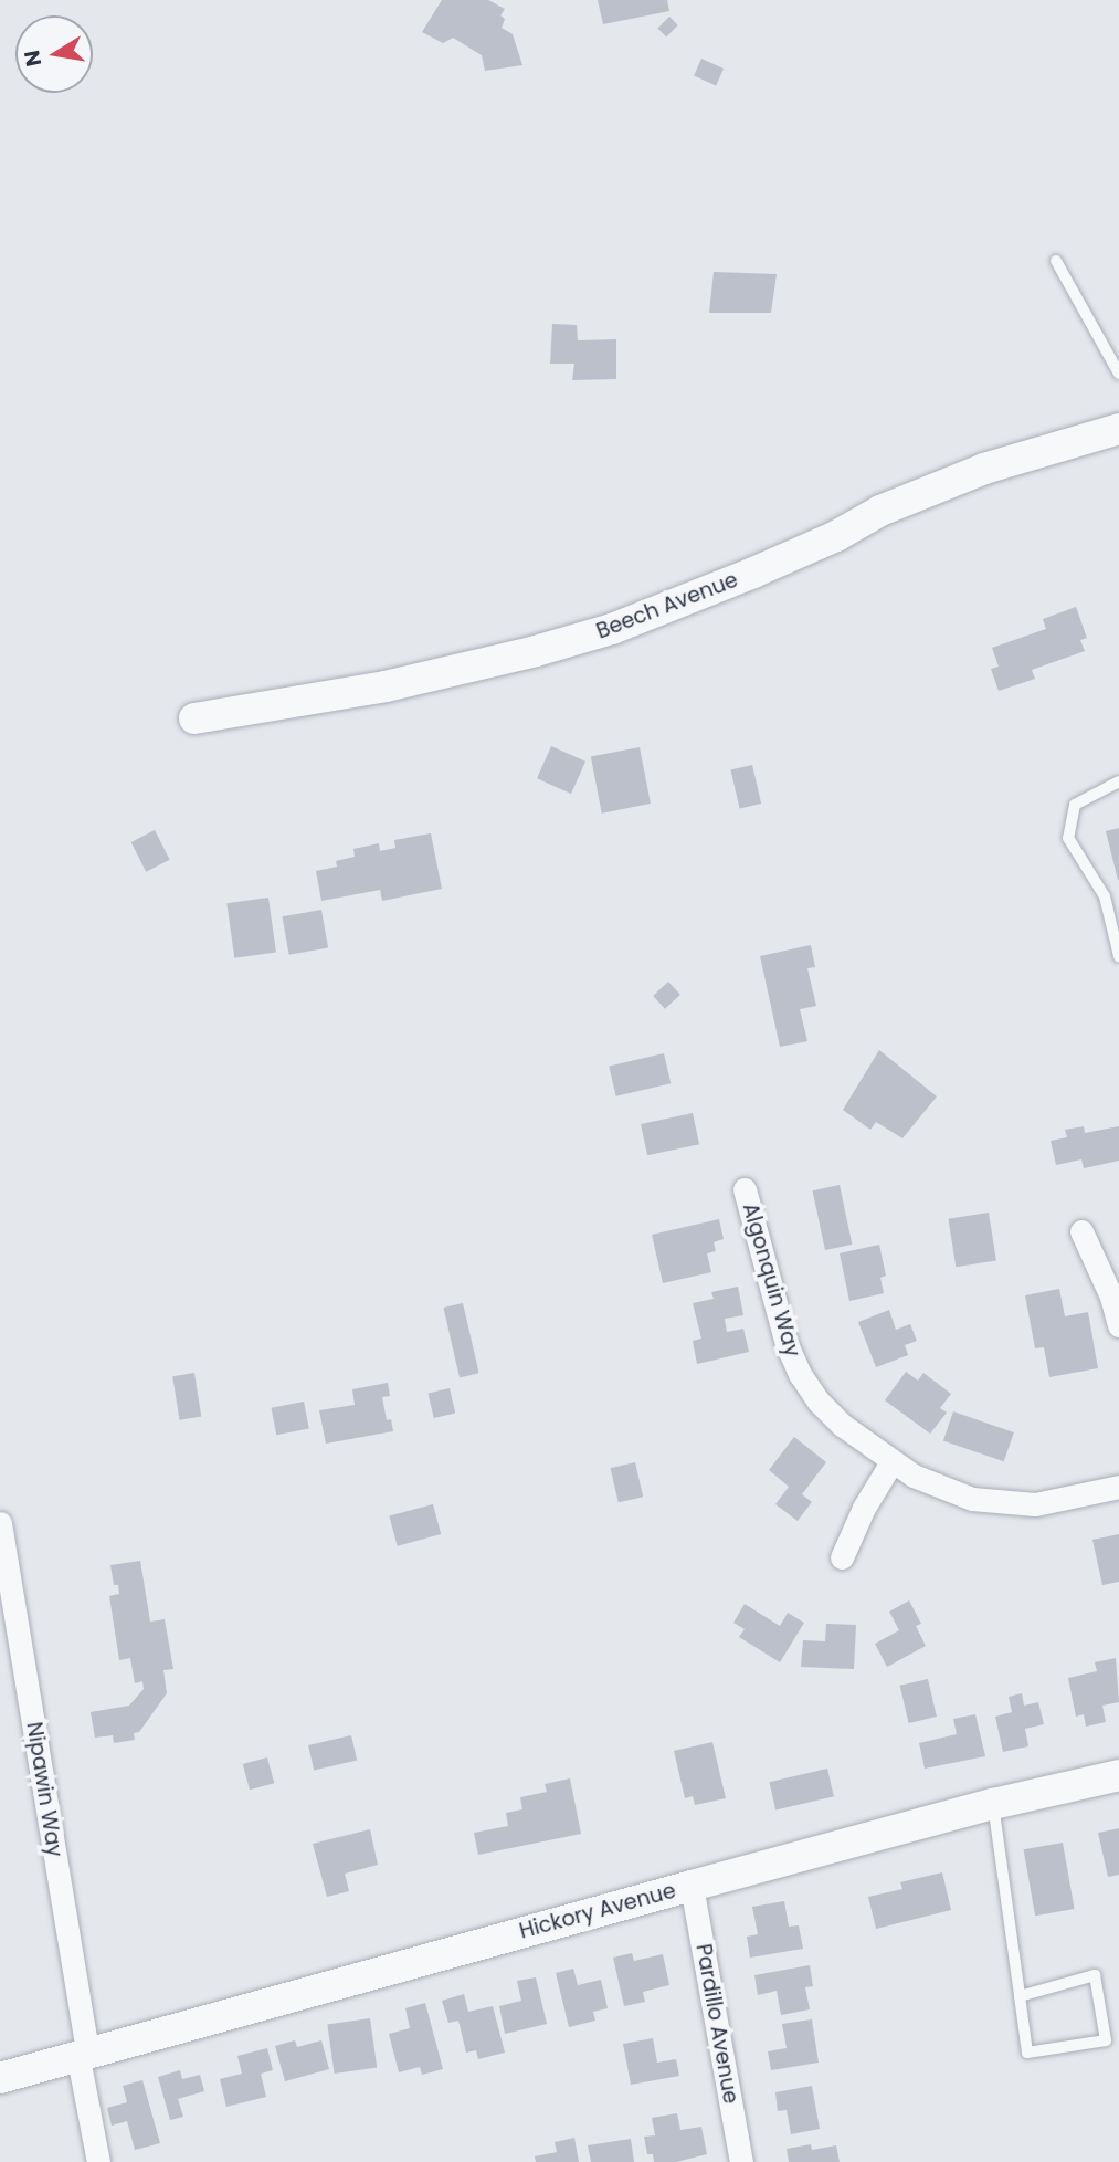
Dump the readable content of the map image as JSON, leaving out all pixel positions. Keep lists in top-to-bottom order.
{
  "streets": {
    "street": [
      "Beech Avenue",
      "Algonquin Way",
      "Nipawin Way",
      "Hickory Avenue",
      "Pardillo Avenue"
    ]
  },
  "crossings": [
    ["Nipawin Way", "Hickory Avenue"],
    ["Hickory Avenue", "Pardillo Avenue"]
  ],
  "north": "left"
}
